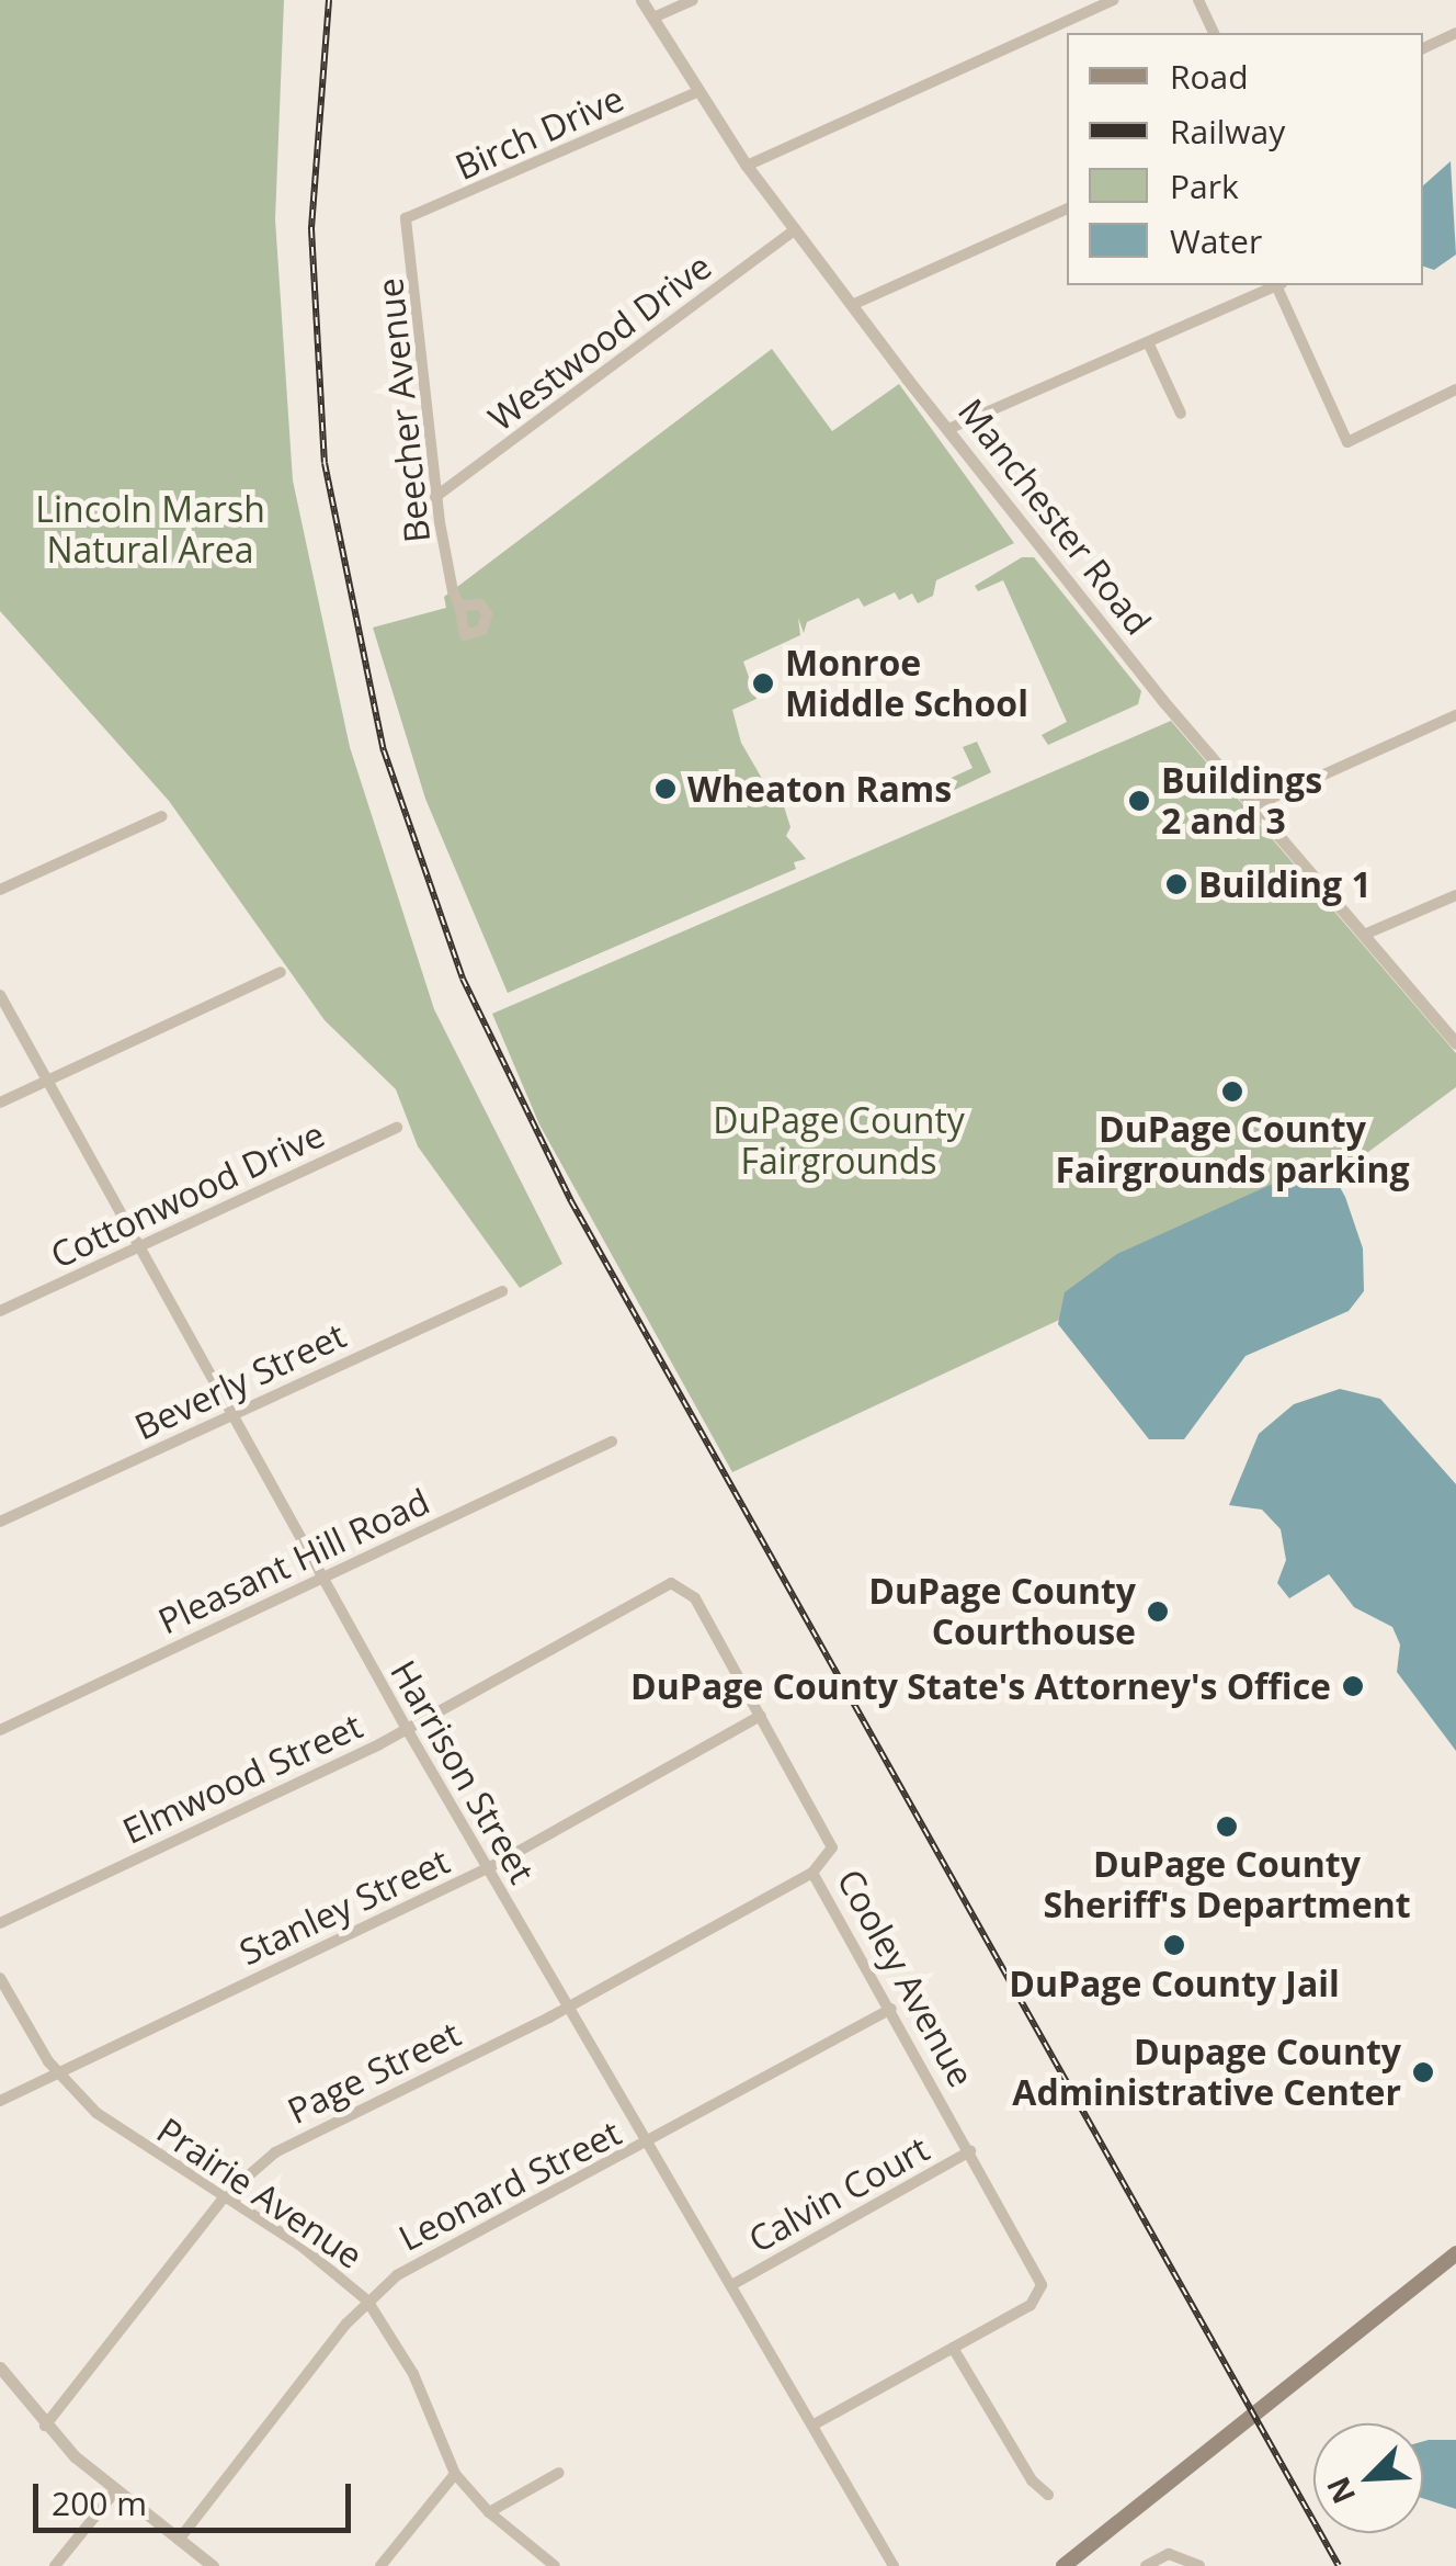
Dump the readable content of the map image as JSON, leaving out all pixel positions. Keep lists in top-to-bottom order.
{
  "streets": {
    "street": [
      "Birch Drive",
      "Westwood Drive",
      "Beecher Avenue",
      "Manchester Road",
      "Cottonwood Drive",
      "Beverly Street",
      "Pleasant Hill Road",
      "Harrison Street",
      "Elmwood Street",
      "Stanley Street",
      "Cooley Avenue",
      "Page Street",
      "Leonard Street",
      "Prairie Avenue",
      "Calvin Court"
    ]
  },
  "crossings": [
    ["Birch Drive", "Beecher Avenue"],
    ["Birch Drive", "Manchester Road"],
    ["Westwood Drive", "Beecher Avenue"],
    ["Westwood Drive", "Manchester Road"],
    ["Cottonwood Drive", "Harrison Street"],
    ["Beverly Street", "Harrison Street"],
    ["Pleasant Hill Road", "Harrison Street"],
    ["Harrison Street", "Elmwood Street"],
    ["Harrison Street", "Stanley Street"],
    ["Harrison Street", "Page Street"],
    ["Harrison Street", "Leonard Street"],
    ["Harrison Street", "Calvin Court"],
    ["Elmwood Street", "Cooley Avenue"],
    ["Stanley Street", "Cooley Avenue"],
    ["Stanley Street", "Prairie Avenue"],
    ["Cooley Avenue", "Page Street"],
    ["Cooley Avenue", "Leonard Street"],
    ["Cooley Avenue", "Calvin Court"],
    ["Page Street", "Prairie Avenue"],
    ["Leonard Street", "Prairie Avenue"]
  ],
  "parks": ["Lincoln Marsh Natural Area", "DuPage County Fairgrounds"],
  "places": [
    "Monroe Middle School",
    "Wheaton Rams",
    "Buildings 2 and 3",
    "Building 1",
    "DuPage County Fairgrounds parking",
    "DuPage County Courthouse",
    "DuPage County State's Attorney's Office",
    "DuPage County Sheriff's Department",
    "DuPage County Jail",
    "Dupage County Administrative Center"
  ],
  "legend": [
    "Road",
    "Railway",
    "Park",
    "Water"
  ],
  "scale_bar": "200 m",
  "north": "bottom left"
}
